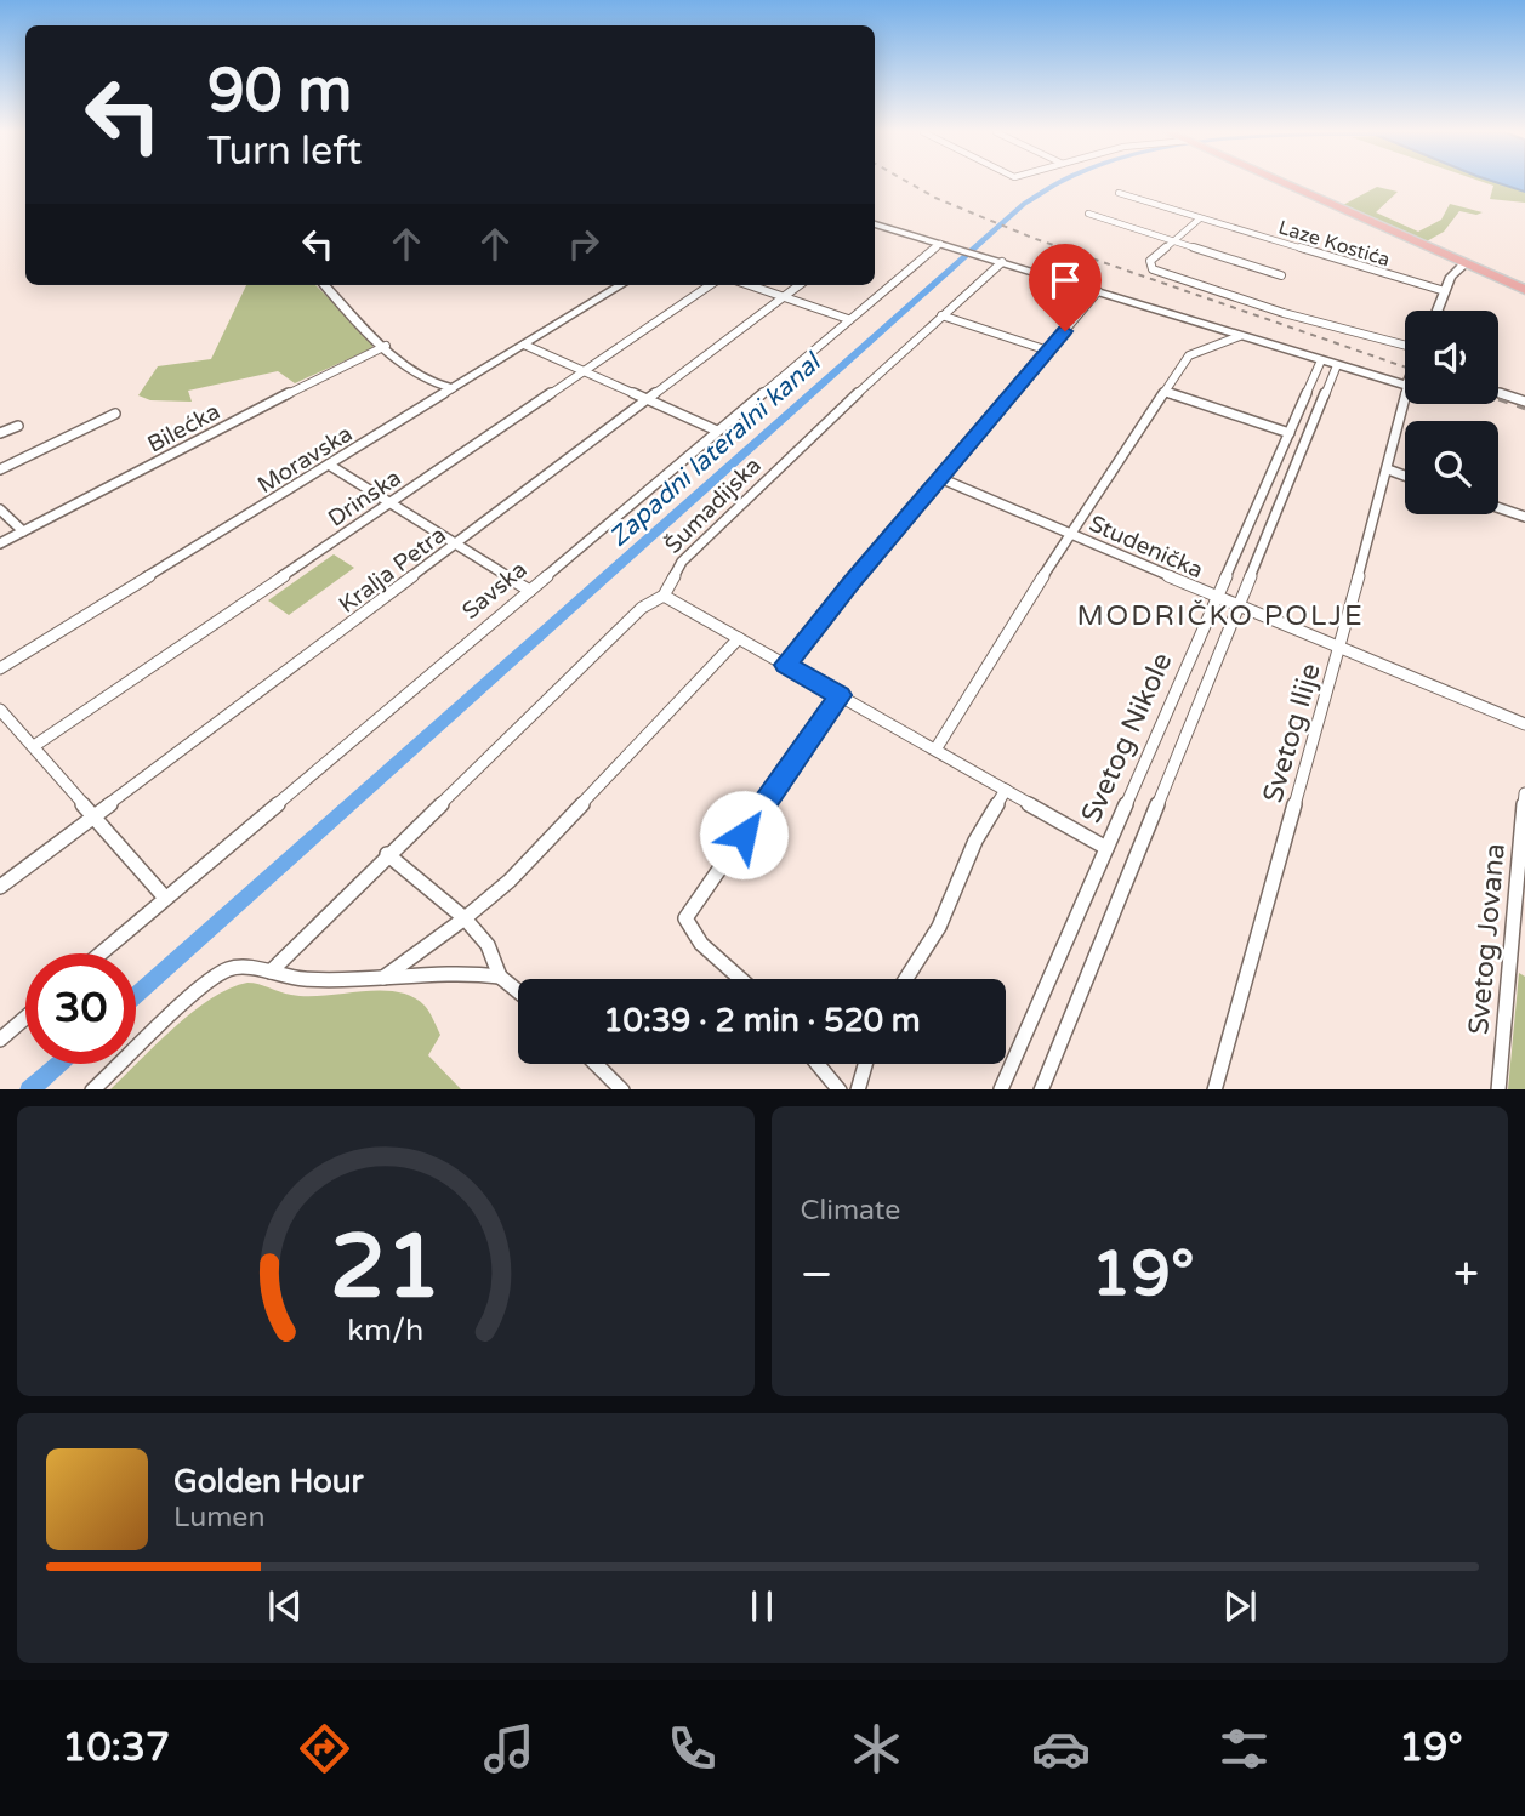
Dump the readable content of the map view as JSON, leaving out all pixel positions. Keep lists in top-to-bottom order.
{
  "streets": {
    "street": [
      "Laze Kostića",
      "Bilećka",
      "Moravska",
      "Drinska",
      "Šumadijska",
      "Studenička",
      "Kralja Petra",
      "Savska",
      "Svetog Ilije",
      "Svetog Nikole",
      "Svetog Jovana"
    ]
  },
  "crossings": [
    ["Studenička", "Svetog Ilije"],
    ["Studenička", "Svetog Nikole"]
  ],
  "districts": ["MODRIČKO POLJE"],
  "water": ["Zapadni lateralni kanal"],
  "page": {
    "turn": ["90 m", "Turn left"],
    "limit": "30",
    "trip": "10:39 · 2 min · 520 m",
    "tile": "Climate",
    "heat": ["−", "19°", "+"],
    "song": ["Golden Hour", "Lumen"],
    "tabs": ["10:37", "19°"],
    "gauge": ["21", "km/h"]
  }
}
